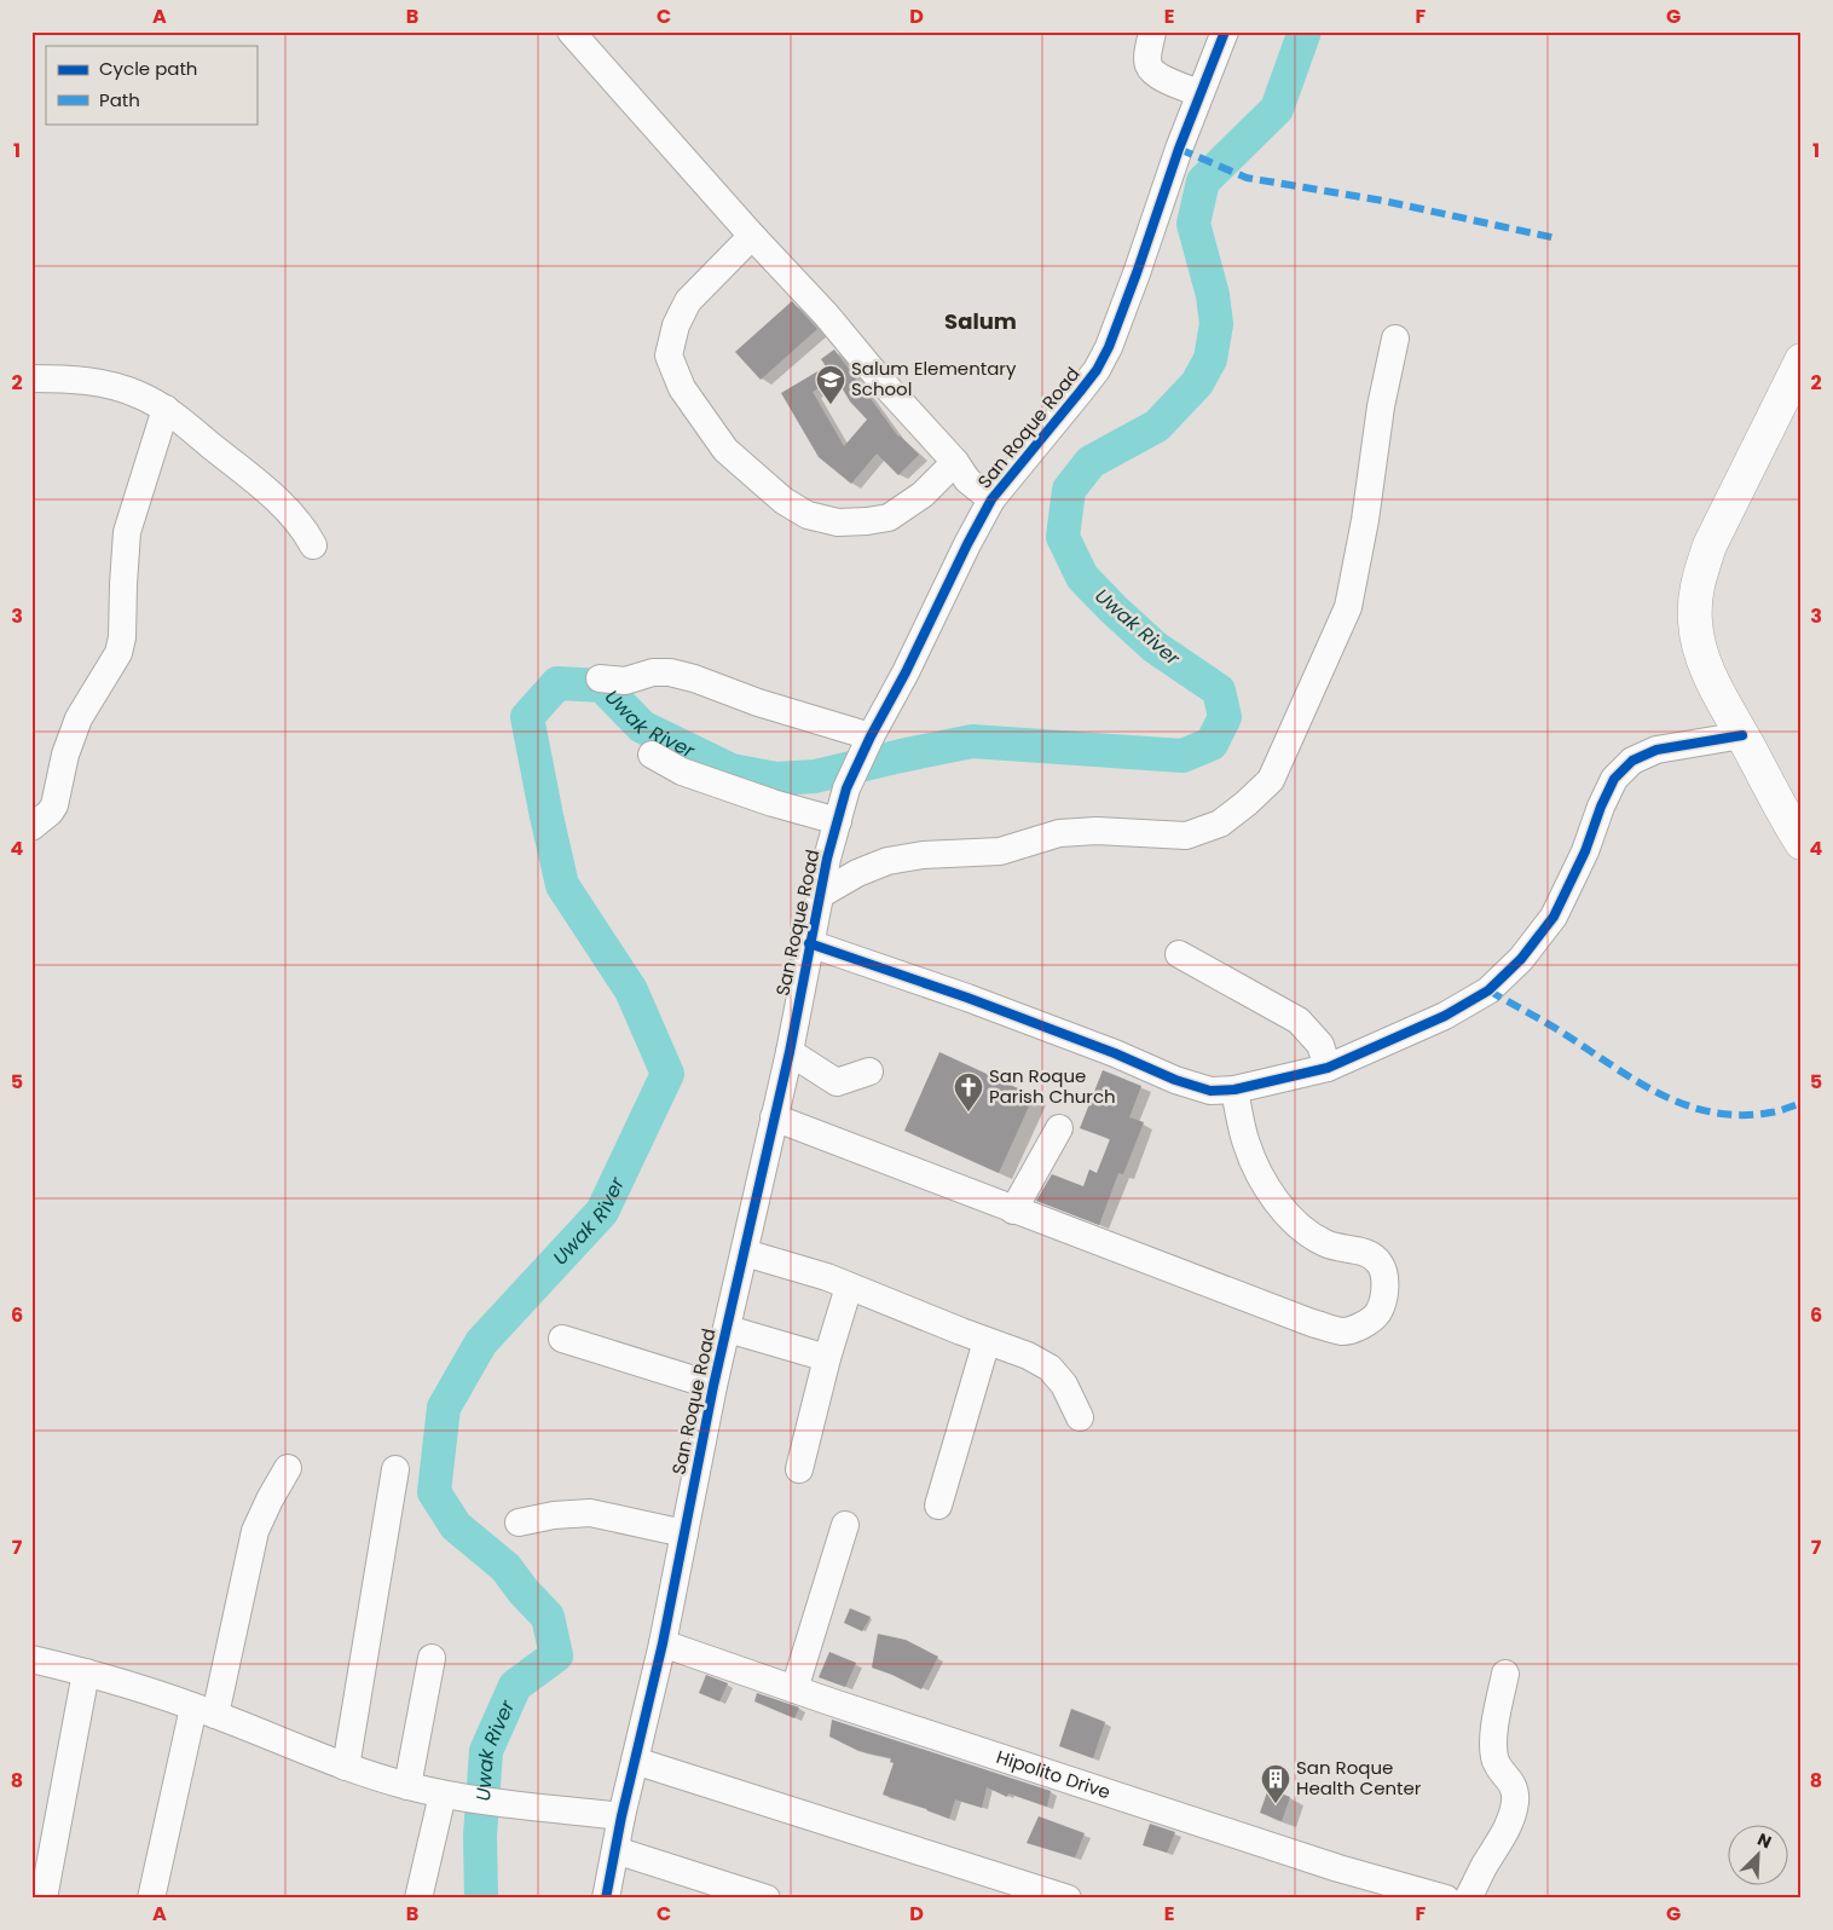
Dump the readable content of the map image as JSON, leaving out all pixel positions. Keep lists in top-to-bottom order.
{
  "streets": {
    "street": ["San Roque Road", "Hipolito Drive"]
  },
  "crossings": [
    ["San Roque Road", "Hipolito Drive"]
  ],
  "districts": ["Salum"],
  "water": ["Uwak River"],
  "places": {
    "school or university": ["Salum Elementary School"],
    "church": ["San Roque Parish Church"],
    "building": ["San Roque Health Center"]
  },
  "legend": ["Cycle path", "Path"],
  "north": "top right",
  "grid": {
    "columns": [
      "A",
      "B",
      "C",
      "D",
      "E",
      "F",
      "G"
    ],
    "rows": [
      "1",
      "2",
      "3",
      "4",
      "5",
      "6",
      "7",
      "8"
    ]
  }
}
